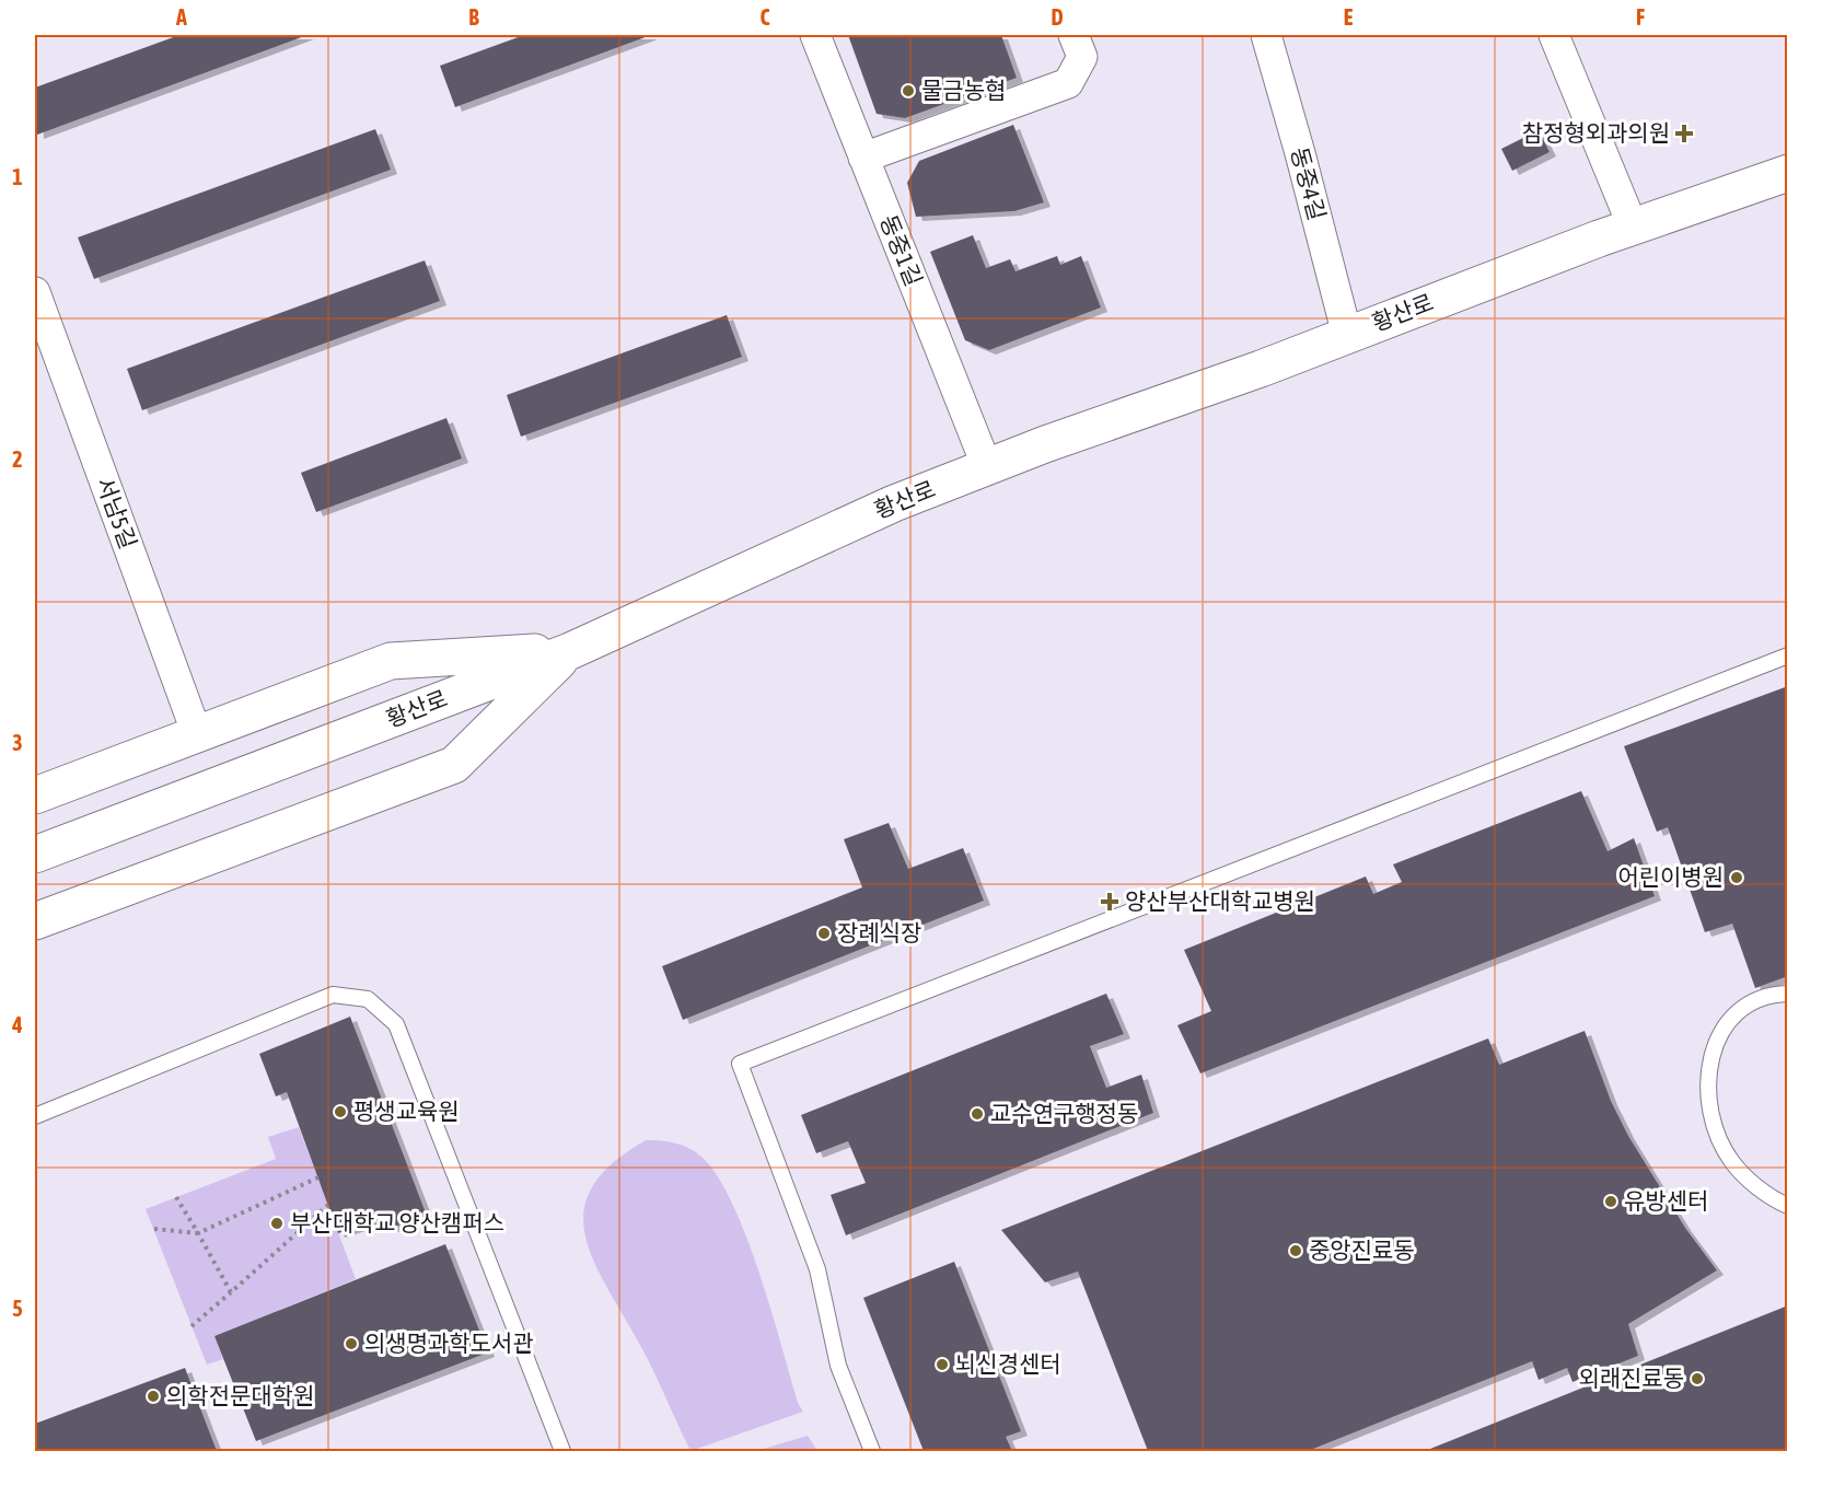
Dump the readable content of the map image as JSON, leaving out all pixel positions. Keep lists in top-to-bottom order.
{
  "streets": {
    "main road": ["황산로"],
    "street": ["동중4길", "동중1길", "서남5길"]
  },
  "crossings": [
    ["동중4길", "황산로"],
    ["동중1길", "황산로"]
  ],
  "places": {
    "other": [
      "물금농협",
      "어린이병원",
      "장례식장",
      "평생교육원",
      "교수연구행정동",
      "유방센터",
      "부산대학교 양산캠퍼스",
      "중앙진료동",
      "의생명과학도서관",
      "뇌신경센터",
      "외래진료동",
      "의학전문대학원"
    ],
    "health": ["참정형외과의원", "양산부산대학교병원"]
  },
  "grid": {
    "columns": [
      "A",
      "B",
      "C",
      "D",
      "E",
      "F"
    ],
    "rows": [
      "1",
      "2",
      "3",
      "4",
      "5"
    ]
  }
}
